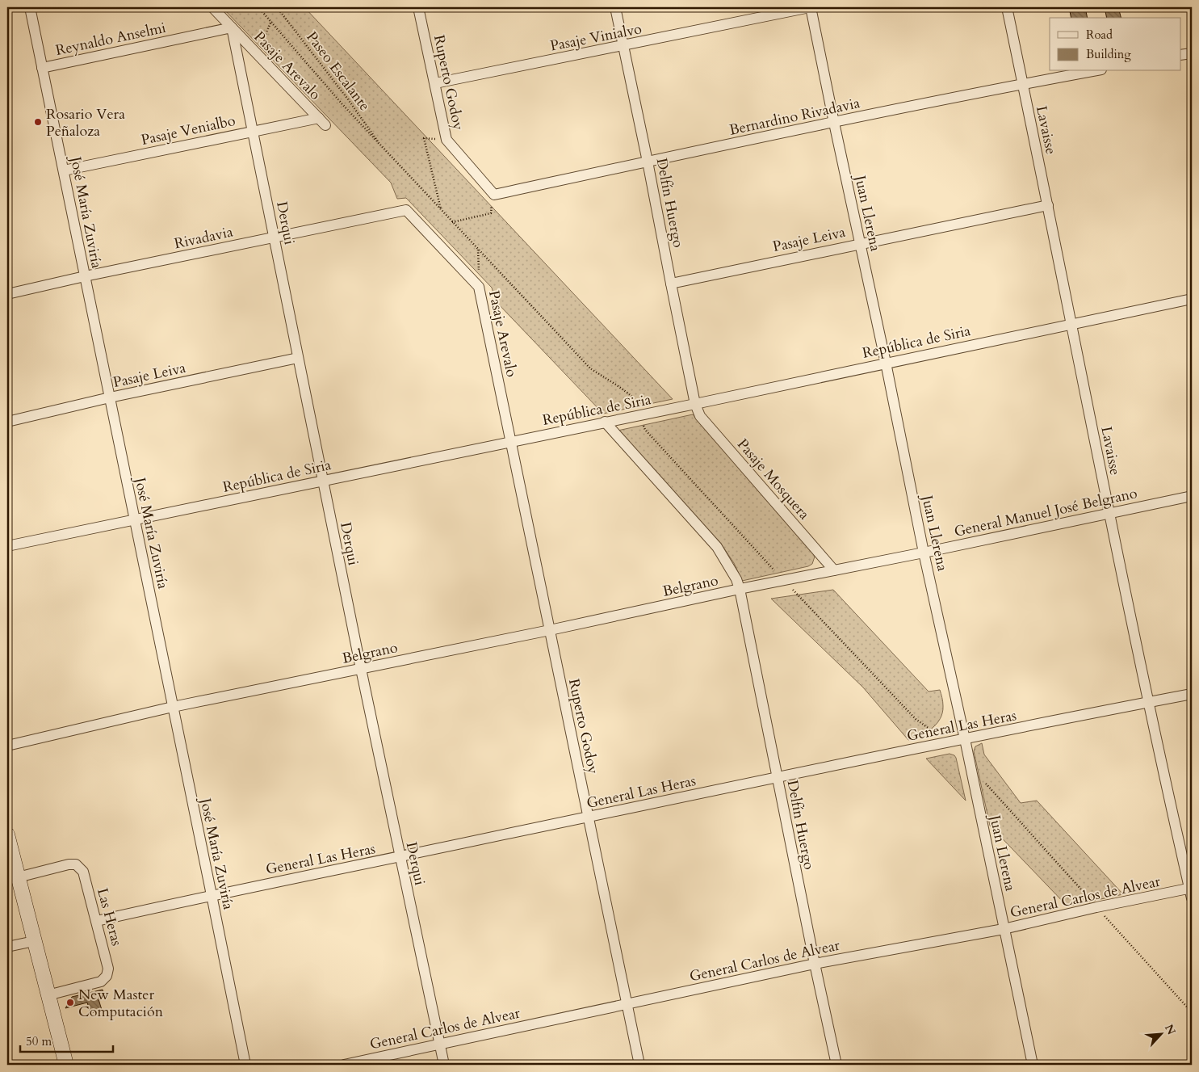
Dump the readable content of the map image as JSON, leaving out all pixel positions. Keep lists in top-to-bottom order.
{
  "streets": {
    "street": [
      "Pasaje Vinialvo",
      "Reynaldo Anselmi",
      "Pasaje Arevalo",
      "Ruperto Godoy",
      "Bernardino Rivadavia",
      "Pasaje Venialbo",
      "Lavaisse",
      "Delfín Huergo",
      "José María Zuviría",
      "Juan Llerena",
      "Derqui",
      "Rivadavia",
      "Pasaje Leiva",
      "República de Siria",
      "Pasaje Mosquera",
      "General Manuel José Belgrano",
      "Belgrano",
      "General Las Heras",
      "General Carlos de Alvear",
      "Las Heras"
    ],
    "path": ["Paseo Escalante"]
  },
  "crossings": [
    ["Pasaje Vinialvo", "Ruperto Godoy"],
    ["Pasaje Vinialvo", "Delfín Huergo"],
    ["Pasaje Vinialvo", "Juan Llerena"],
    ["Reynaldo Anselmi", "Pasaje Arevalo"],
    ["Reynaldo Anselmi", "José María Zuviría"],
    ["Reynaldo Anselmi", "Derqui"],
    ["Pasaje Arevalo", "Ruperto Godoy"],
    ["Pasaje Arevalo", "Pasaje Venialbo"],
    ["Pasaje Arevalo", "Derqui"],
    ["Pasaje Arevalo", "Rivadavia"],
    ["Pasaje Arevalo", "República de Siria"],
    ["Ruperto Godoy", "Bernardino Rivadavia"],
    ["Ruperto Godoy", "República de Siria"],
    ["Ruperto Godoy", "Belgrano"],
    ["Ruperto Godoy", "General Las Heras"],
    ["Ruperto Godoy", "General Carlos de Alvear"],
    ["Bernardino Rivadavia", "Lavaisse"],
    ["Bernardino Rivadavia", "Delfín Huergo"],
    ["Bernardino Rivadavia", "Juan Llerena"],
    ["Pasaje Venialbo", "José María Zuviría"],
    ["Pasaje Venialbo", "Derqui"],
    ["Lavaisse", "Pasaje Leiva"],
    ["Lavaisse", "República de Siria"],
    ["Lavaisse", "General Manuel José Belgrano"],
    ["Lavaisse", "General Las Heras"],
    ["Lavaisse", "General Carlos de Alvear"],
    ["Delfín Huergo", "Pasaje Leiva"],
    ["Delfín Huergo", "República de Siria"],
    ["Delfín Huergo", "Pasaje Mosquera"],
    ["Delfín Huergo", "General Manuel José Belgrano"],
    ["Delfín Huergo", "Belgrano"],
    ["Delfín Huergo", "General Las Heras"],
    ["Delfín Huergo", "General Carlos de Alvear"],
    ["José María Zuviría", "Rivadavia"],
    ["José María Zuviría", "Pasaje Leiva"],
    ["José María Zuviría", "República de Siria"],
    ["José María Zuviría", "Belgrano"],
    ["José María Zuviría", "General Las Heras"],
    ["Juan Llerena", "Pasaje Leiva"],
    ["Juan Llerena", "República de Siria"],
    ["Juan Llerena", "General Manuel José Belgrano"],
    ["Juan Llerena", "General Las Heras"],
    ["Juan Llerena", "General Carlos de Alvear"],
    ["Derqui", "Rivadavia"],
    ["Derqui", "Pasaje Leiva"],
    ["Derqui", "República de Siria"],
    ["Derqui", "Belgrano"],
    ["Derqui", "General Las Heras"],
    ["Derqui", "General Carlos de Alvear"],
    ["República de Siria", "Pasaje Mosquera"],
    ["Pasaje Mosquera", "General Manuel José Belgrano"],
    ["General Manuel José Belgrano", "Belgrano"],
    ["General Las Heras", "Las Heras"]
  ],
  "places": ["Rosario Vera Peñaloza", "New Master Computación"],
  "legend": ["Road", "Building"],
  "scale_bar": "50 m",
  "north": "top right"
}
